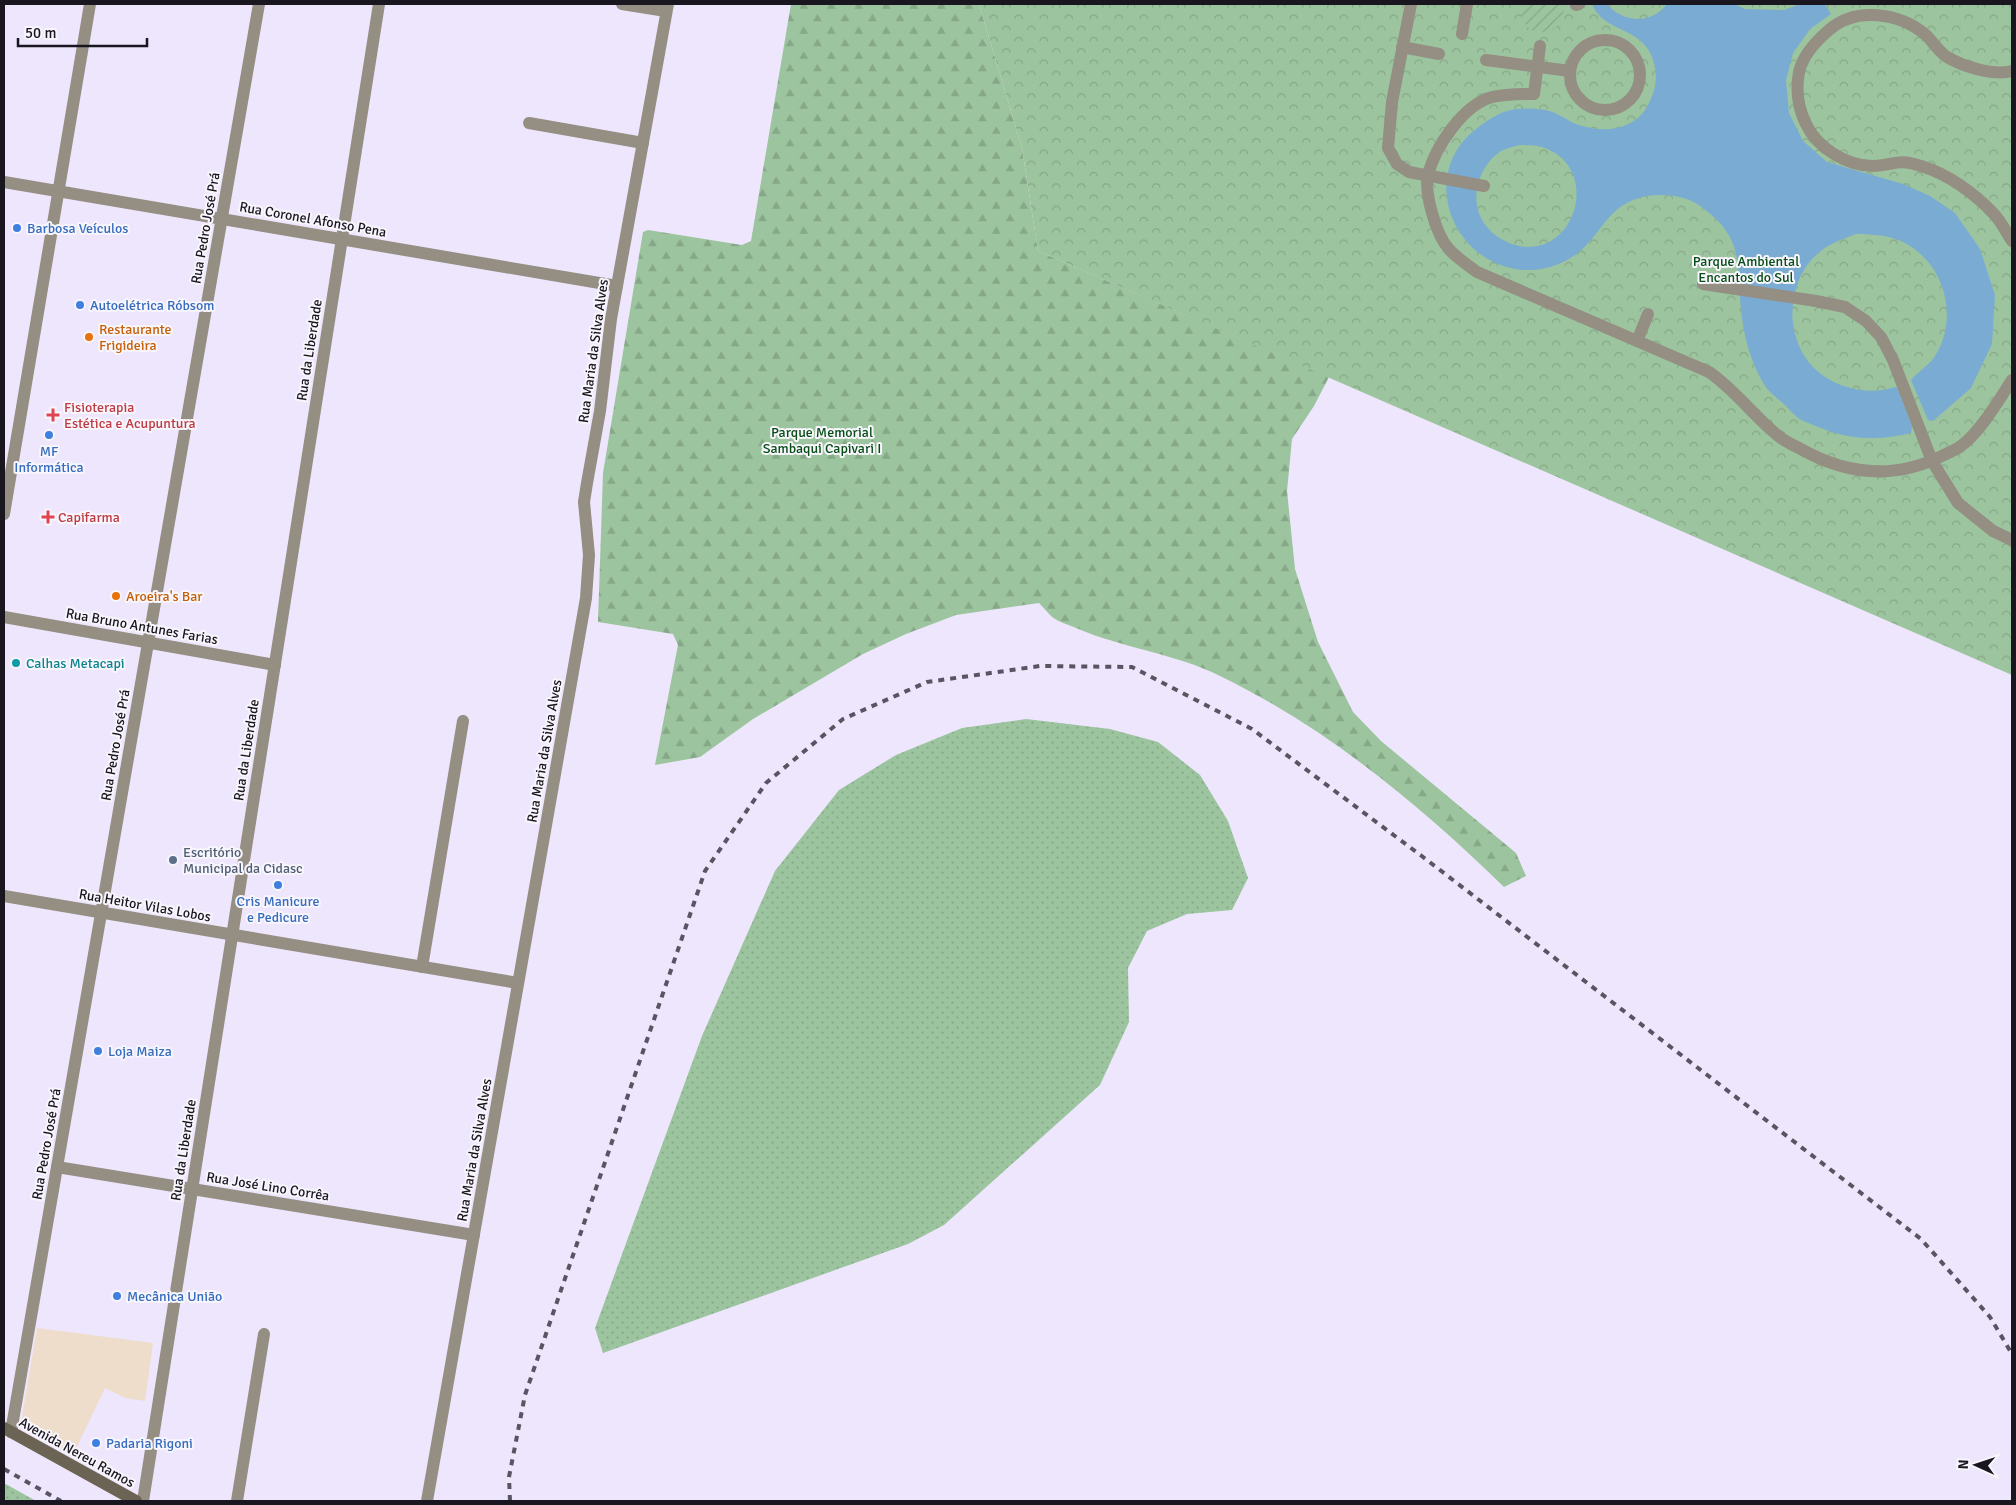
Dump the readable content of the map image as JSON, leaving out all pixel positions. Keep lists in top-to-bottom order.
{
  "streets": {
    "main road": ["Avenida Nereu Ramos"],
    "street": [
      "Rua Coronel Afonso Pena",
      "Rua Pedro José Prá",
      "Rua da Liberdade",
      "Rua Maria da Silva Alves",
      "Rua Bruno Antunes Farias",
      "Rua Heitor Vilas Lobos",
      "Rua José Lino Corrêa"
    ]
  },
  "crossings": [
    ["Rua Coronel Afonso Pena", "Rua Pedro José Prá"],
    ["Rua Coronel Afonso Pena", "Rua da Liberdade"],
    ["Rua Coronel Afonso Pena", "Rua Maria da Silva Alves"],
    ["Rua Pedro José Prá", "Rua Bruno Antunes Farias"],
    ["Rua Pedro José Prá", "Rua Heitor Vilas Lobos"],
    ["Rua Pedro José Prá", "Rua José Lino Corrêa"],
    ["Rua Pedro José Prá", "Avenida Nereu Ramos"],
    ["Rua da Liberdade", "Rua Bruno Antunes Farias"],
    ["Rua da Liberdade", "Rua Heitor Vilas Lobos"],
    ["Rua da Liberdade", "Rua José Lino Corrêa"],
    ["Rua Maria da Silva Alves", "Rua Heitor Vilas Lobos"],
    ["Rua Maria da Silva Alves", "Rua José Lino Corrêa"]
  ],
  "parks": ["Parque Ambiental Encantos do Sul", "Parque Memorial Sambaqui Capivari I"],
  "places": {
    "other": [
      "Barbosa Veículos",
      "Autoelétrica Róbsom",
      "Restaurante Frigideira",
      "MF Informática",
      "Aroeira's Bar",
      "Calhas Metacapi",
      "Escritório Municipal da Cidasc",
      "Cris Manicure e Pedicure",
      "Loja Maiza",
      "Mecânica União",
      "Padaria Rigoni"
    ],
    "health": ["Fisioterapia Estética e Acupuntura", "Capifarma"]
  },
  "scale_bar": "50 m",
  "north": "left"
}
